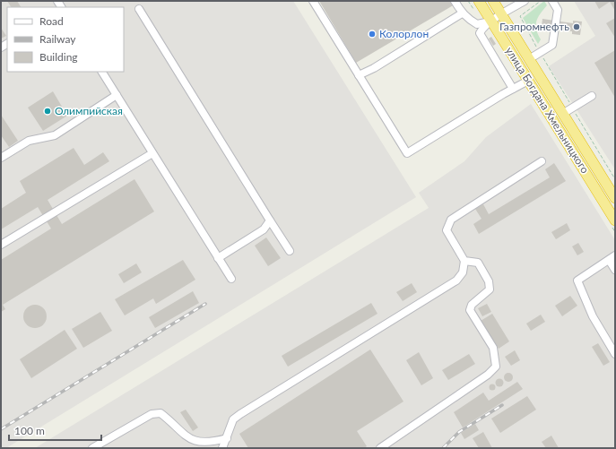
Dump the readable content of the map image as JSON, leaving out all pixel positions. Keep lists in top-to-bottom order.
{
  "streets": {
    "highway": ["улица Богдана Хмельницкого"]
  },
  "places": ["Газпромнефть", "Колорлон", "Олимпийская"],
  "legend": ["Road", "Railway", "Building"],
  "scale_bar": "100 m"
}
